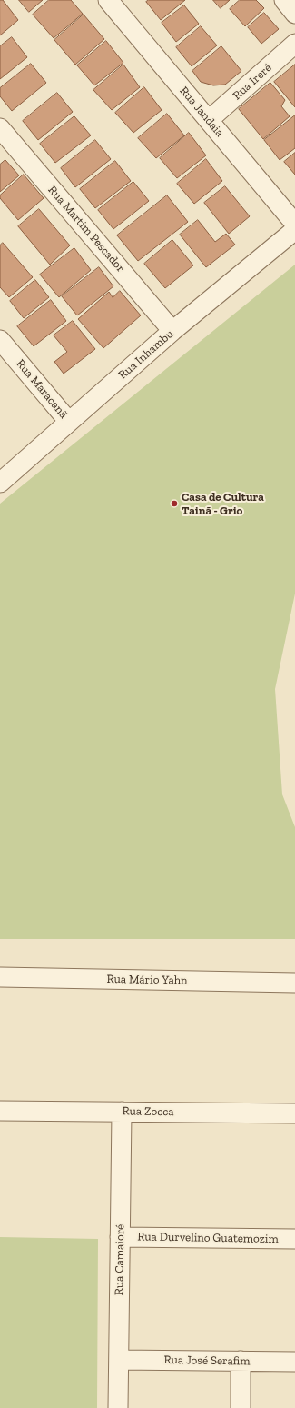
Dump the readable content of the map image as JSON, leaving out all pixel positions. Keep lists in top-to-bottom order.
{
  "streets": {
    "street": [
      "Rua Ireré",
      "Rua Jandaia",
      "Rua Martim Pescador",
      "Rua Inhambu",
      "Rua Maracanã",
      "Rua Mário Yahn",
      "Rua Zocca",
      "Rua Durvelino Guatemozim",
      "Rua Camaioré",
      "Rua José Serafim"
    ]
  },
  "crossings": [
    ["Rua Ireré", "Rua Jandaia"],
    ["Rua Martim Pescador", "Rua Inhambu"],
    ["Rua Inhambu", "Rua Maracanã"],
    ["Rua Zocca", "Rua Camaioré"],
    ["Rua Durvelino Guatemozim", "Rua Camaioré"],
    ["Rua Camaioré", "Rua José Serafim"]
  ],
  "places": ["Casa de Cultura Tainã - Grio"]
}
